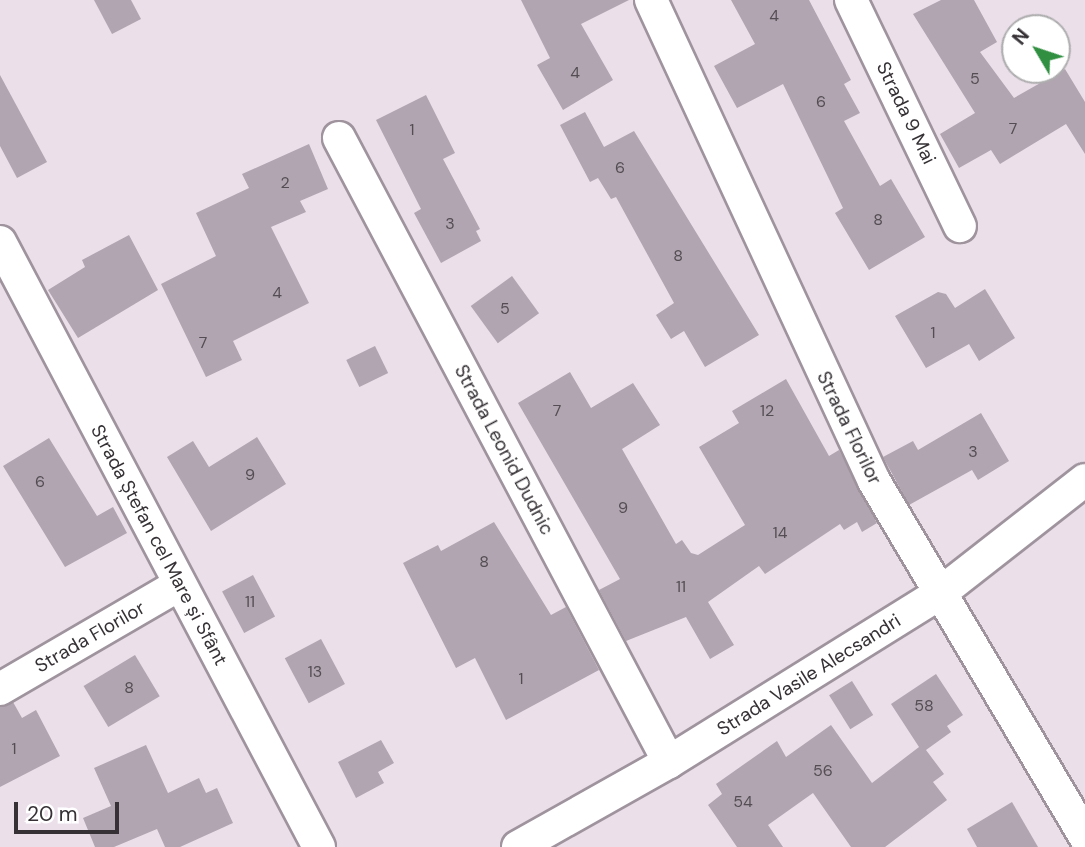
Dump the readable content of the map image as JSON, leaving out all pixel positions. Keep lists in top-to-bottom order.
{
  "streets": {
    "street": [
      "Strada 9 Mai",
      "Strada Florilor",
      "Strada Leonid Dudnic",
      "Strada Ștefan cel Mare și Sfânt",
      "Strada Vasile Alecsandri"
    ]
  },
  "crossings": [
    ["Strada Florilor", "Strada Ștefan cel Mare și Sfânt"],
    ["Strada Florilor", "Strada Vasile Alecsandri"],
    ["Strada Leonid Dudnic", "Strada Vasile Alecsandri"]
  ],
  "house_numbers": [
    "4",
    "4",
    "5",
    "6",
    "7",
    "1",
    "6",
    "2",
    "8",
    "3",
    "8",
    "4",
    "5",
    "1",
    "7",
    "7",
    "12",
    "3",
    "9",
    "6",
    "9",
    "14",
    "8",
    "11",
    "11",
    "13",
    "1",
    "8",
    "58",
    "1",
    "56",
    "54"
  ],
  "scale_bar": "20 m",
  "north": "top left"
}
